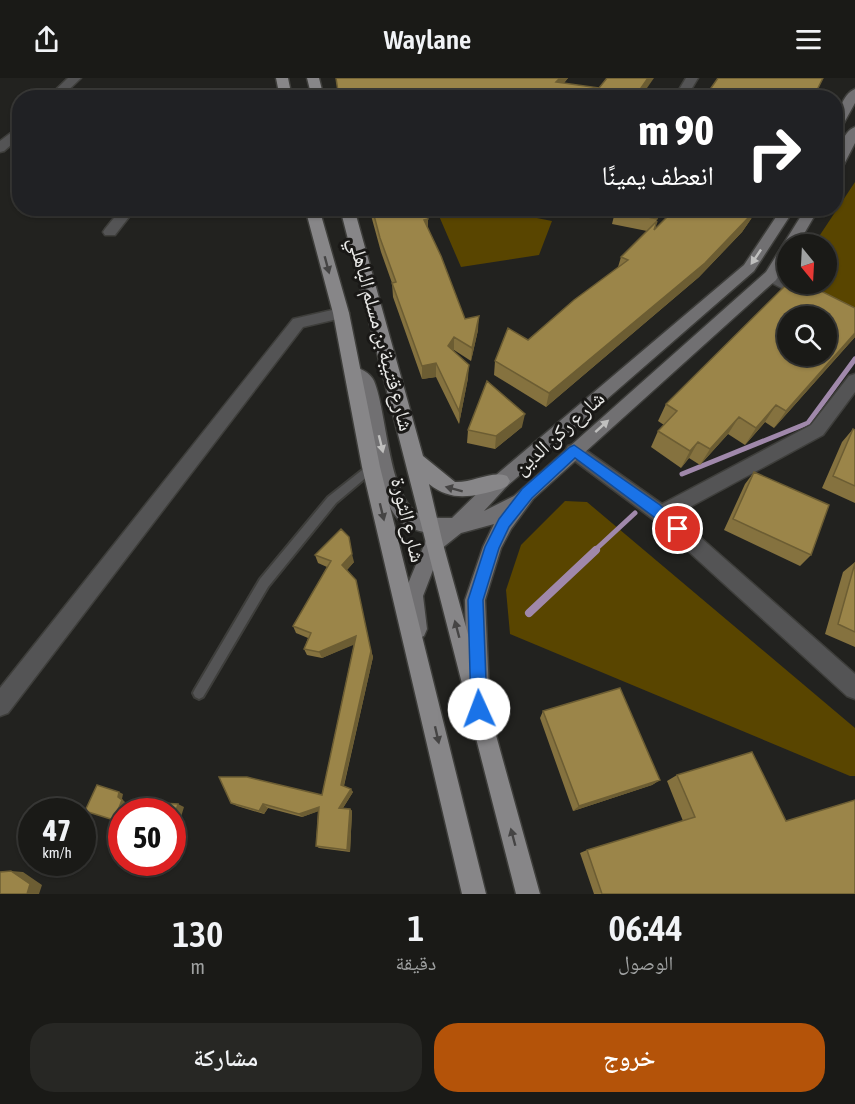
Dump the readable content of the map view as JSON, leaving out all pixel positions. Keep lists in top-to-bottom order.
{
  "streets": {
    "main road": ["شارع قتيبة بن مسلم الباهلي", "شارع ركن الدين", "شارع الثورة"]
  },
  "crossings": [
    ["شارع قتيبة بن مسلم الباهلي", "شارع الثورة"],
    ["شارع ركن الدين", "شارع الثورة"]
  ],
  "north": "bottom",
  "page": {
    "header": "Waylane",
    "turn": ["90 m", "انعطف يمينًا"],
    "speed": "47 km/h",
    "limit": "50",
    "eta": [
      "06:44",
      "الوصول",
      "1",
      "دقيقة",
      "130",
      "m"
    ],
    "buttons": ["خروج", "مشاركة"]
  }
}
